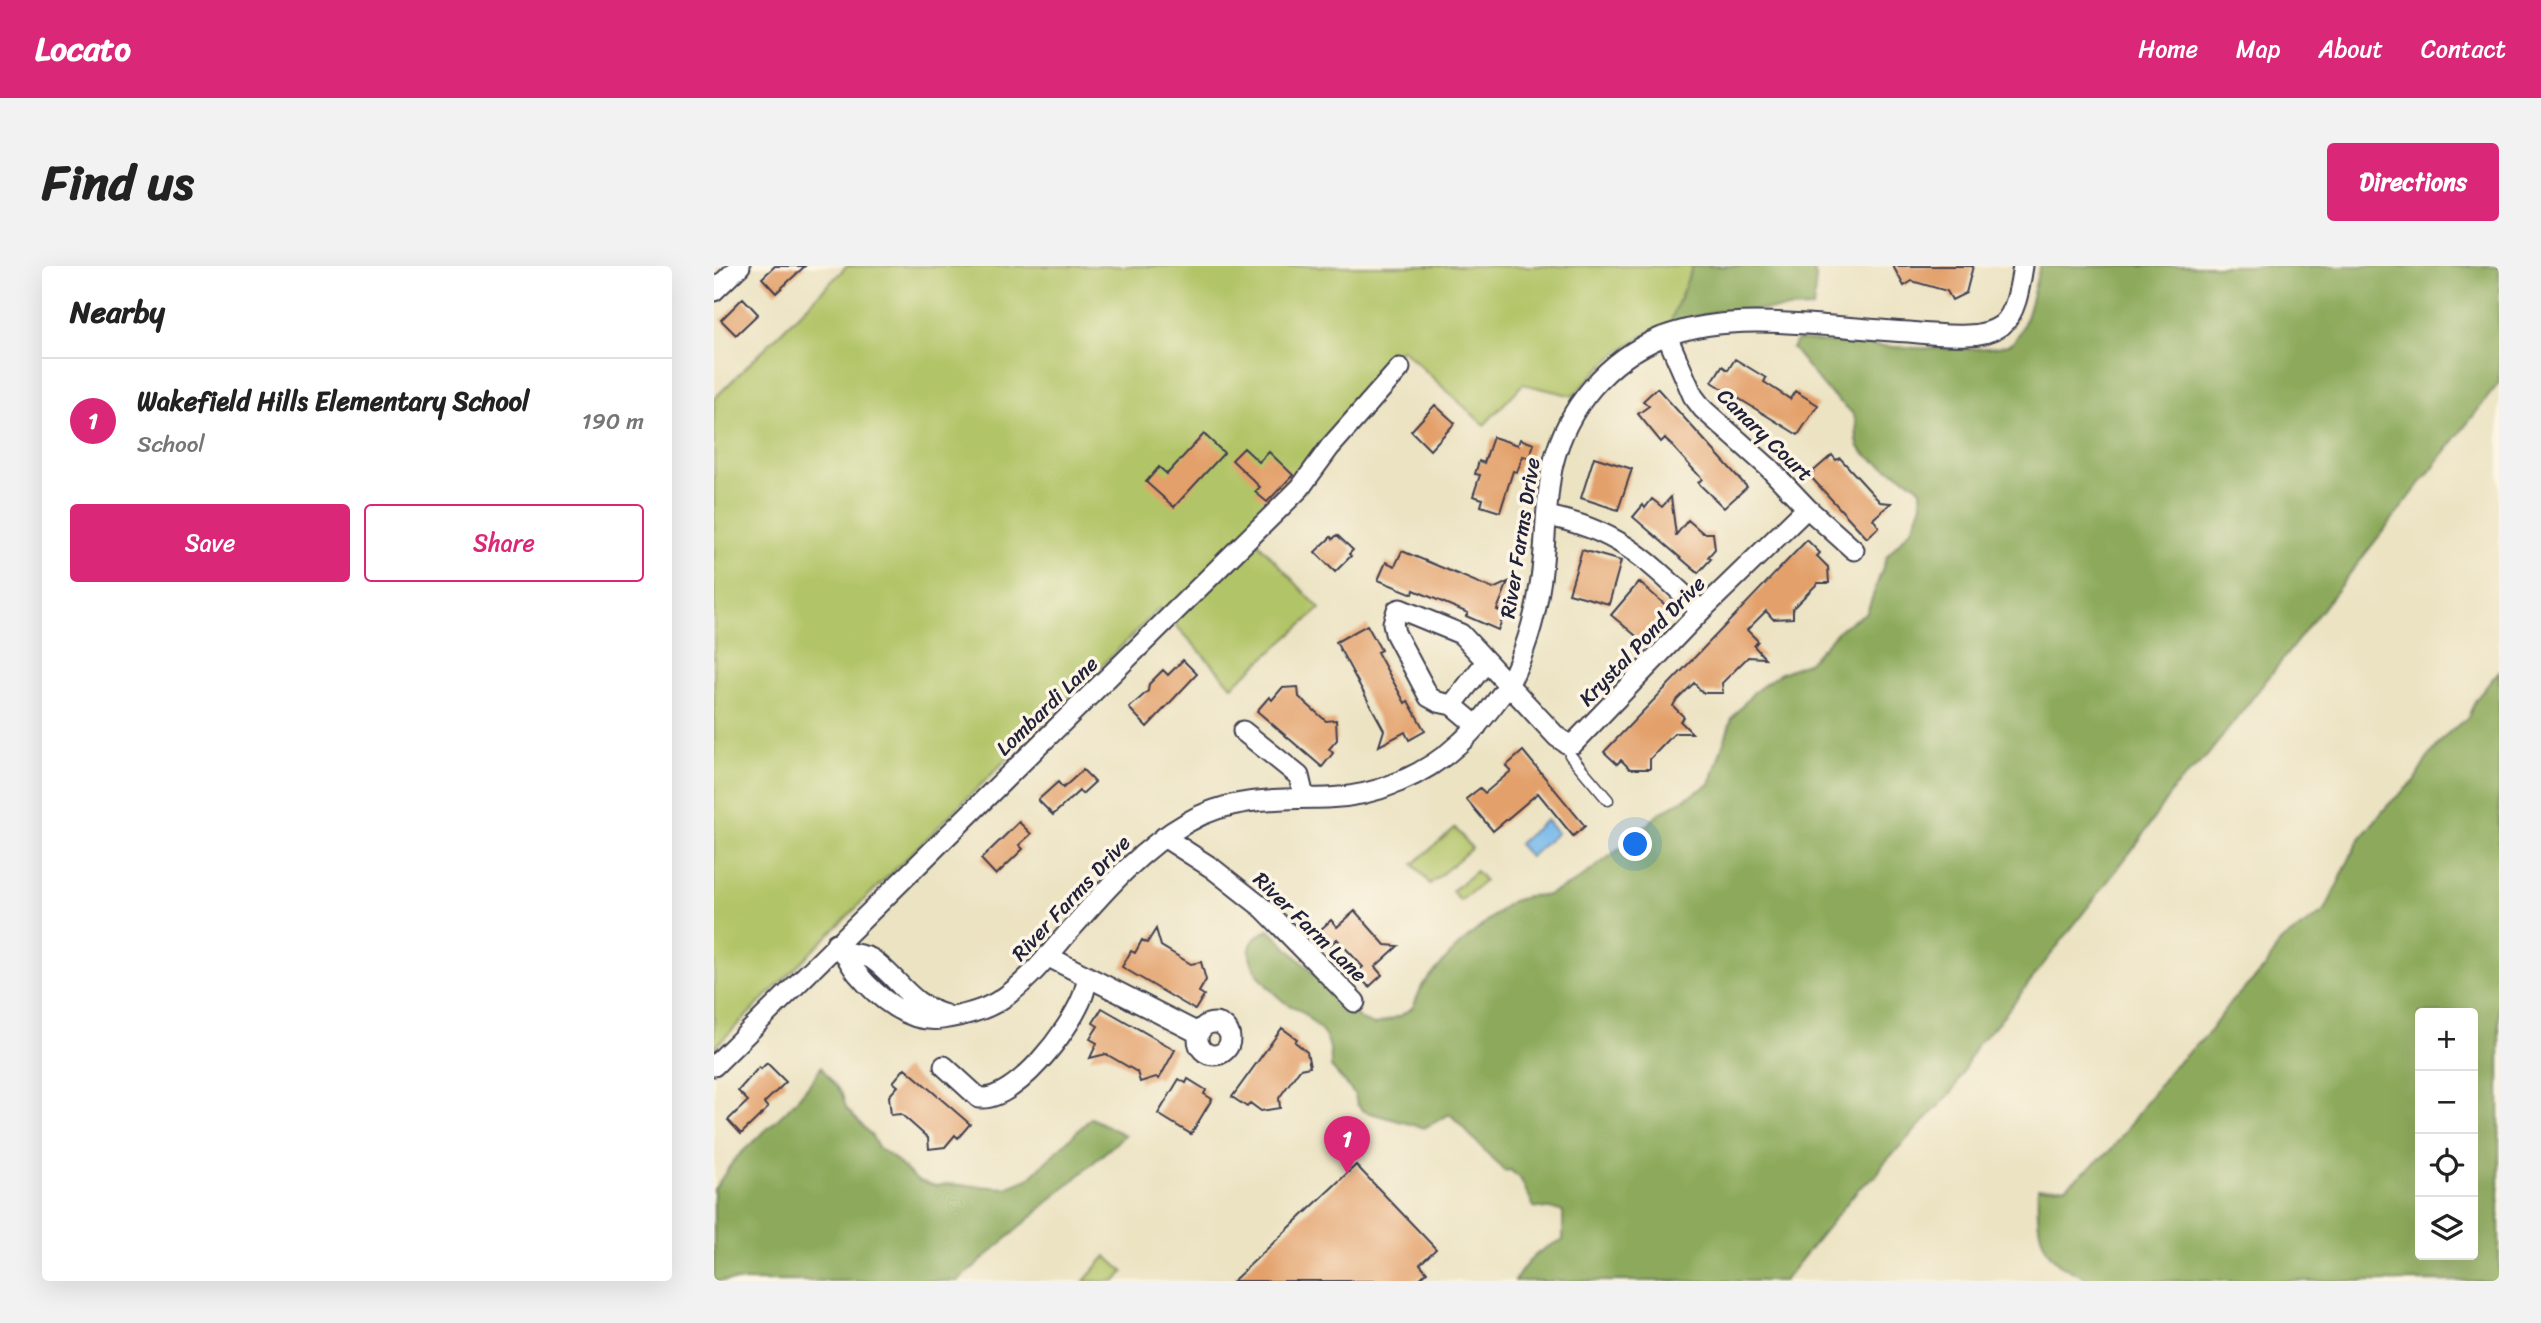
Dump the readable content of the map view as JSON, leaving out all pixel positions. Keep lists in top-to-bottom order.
{
  "streets": {
    "street": [
      "Canary Court",
      "River Farms Drive",
      "Krystal Pond Drive",
      "Lombardi Lane",
      "River Farm Lane"
    ]
  },
  "crossings": [
    ["Canary Court", "River Farms Drive"],
    ["Canary Court", "Krystal Pond Drive"],
    ["River Farms Drive", "Lombardi Lane"],
    ["River Farms Drive", "River Farm Lane"]
  ],
  "page": {
    "header": "Locato",
    "nav": [
      "Home",
      "Map",
      "About",
      "Contact"
    ],
    "title": "Find us",
    "buttons": [
      "Directions",
      ["Save", "Share"]
    ],
    "heading": "Nearby",
    "list": [
      {
        "mark": "1",
        "name": "Wakefield Hills Elementary School",
        "note": "School",
        "value": "190 m"
      }
    ],
    "map_buttons": ["+", "−"],
    "pins": "1"
  }
}
